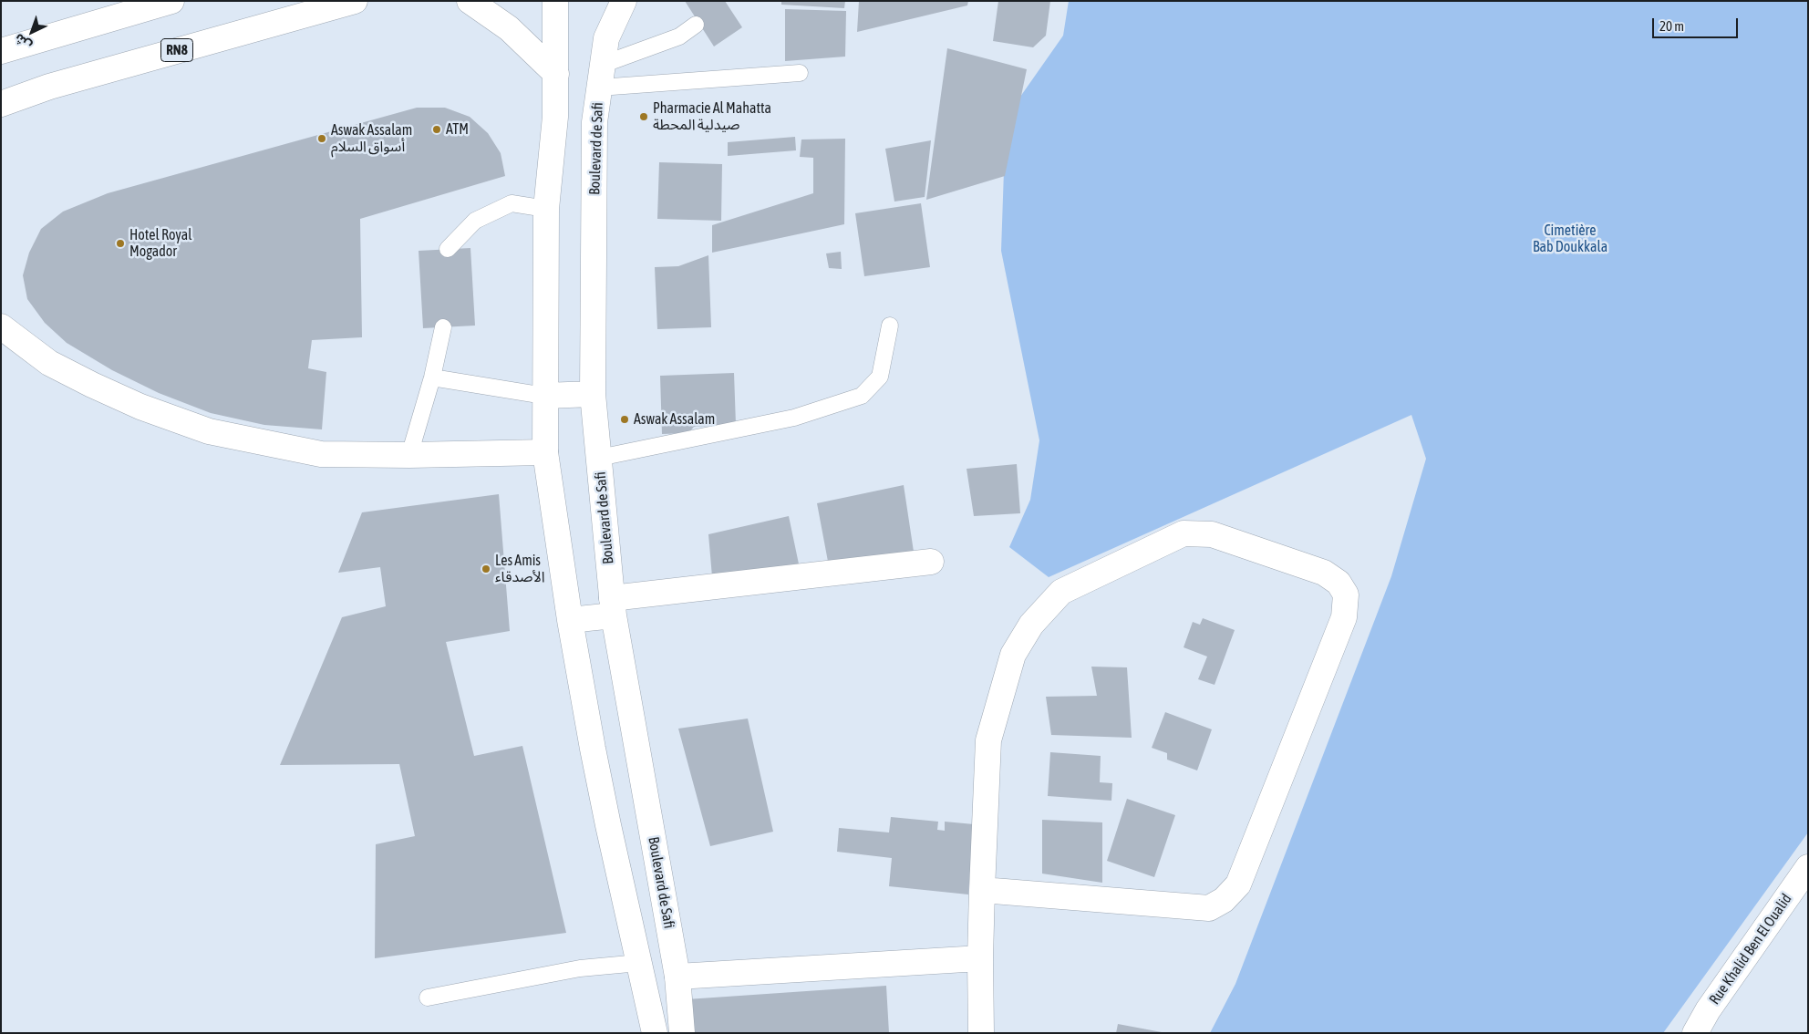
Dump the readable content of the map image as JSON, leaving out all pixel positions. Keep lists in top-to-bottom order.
{
  "streets": {
    "main road": ["RN8", "Boulevard de Safi", "Rue Khalid Ben El Oualid"]
  },
  "parks": ["Cimetière Bab Doukkala"],
  "places": [
    "Pharmacie Al Mahatta صيدلية المحطة",
    "ATM",
    "Aswak Assalam أسواق السلام",
    "Hotel Royal Mogador",
    "Aswak Assalam",
    "Les Amis الأصدقاء"
  ],
  "scale_bar": "20 m",
  "north": "bottom left"
}
